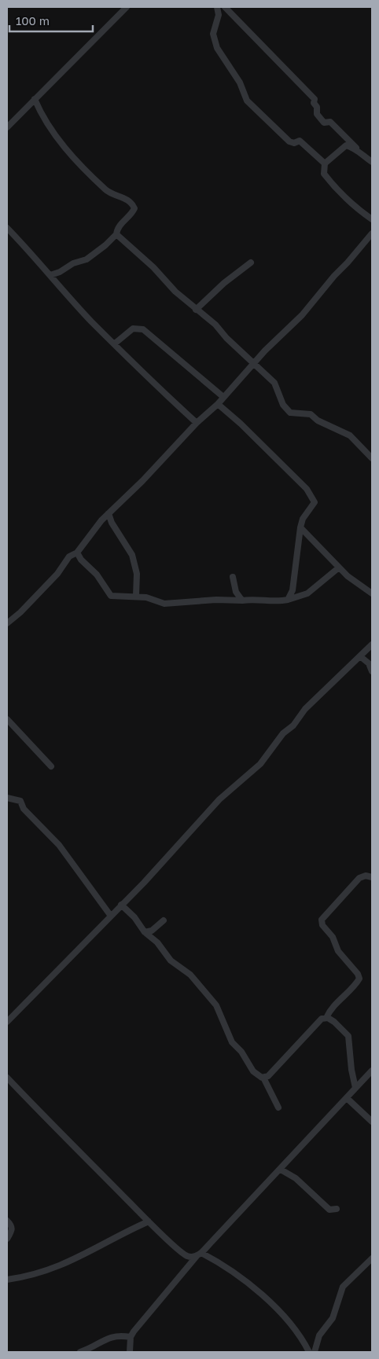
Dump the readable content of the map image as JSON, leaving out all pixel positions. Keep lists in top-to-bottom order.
{
  "scale_bar": "100 m"
}
